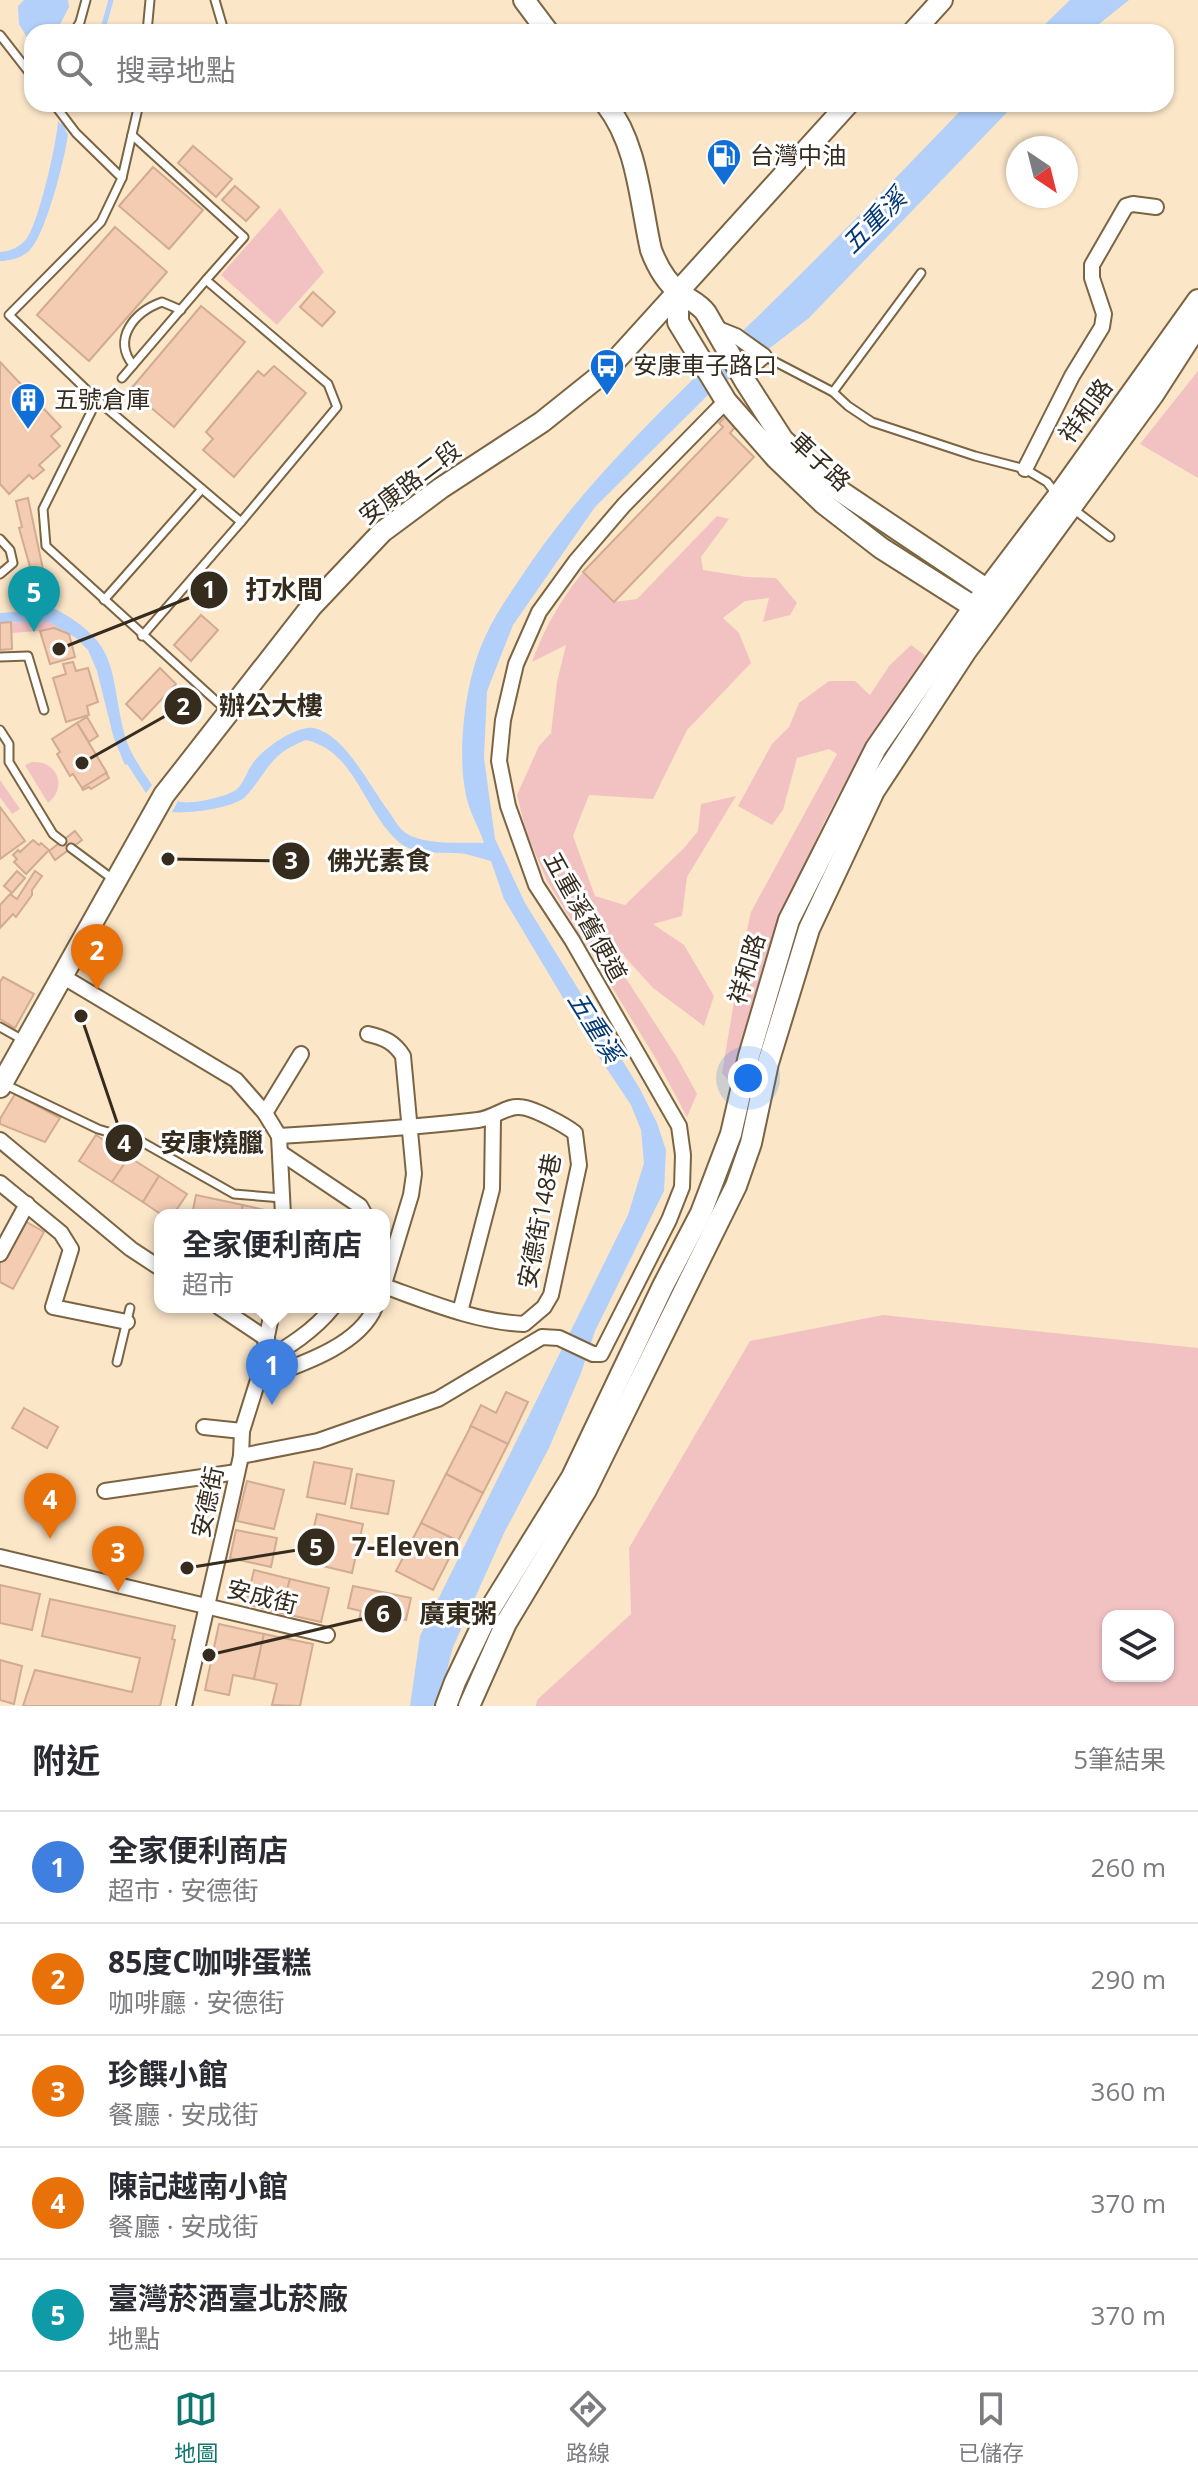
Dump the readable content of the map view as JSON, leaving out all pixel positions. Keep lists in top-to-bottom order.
{
  "streets": {
    "main road": ["祥和路", "車子路", "安康路二段"],
    "street": [
      "五重溪舊便道",
      "安德街148巷",
      "安德街",
      "安成街"
    ]
  },
  "crossings": [
    ["祥和路", "車子路"],
    ["車子路", "安康路二段"],
    ["車子路", "五重溪舊便道"],
    ["五重溪舊便道", "安德街"],
    ["安德街", "安成街"]
  ],
  "water": ["五重溪"],
  "places": {
    "fuel station": ["台灣中油"],
    "bus stop": ["安康車子路口"],
    "building": ["五號倉庫"],
    "other": [
      "打水間",
      "辦公大樓",
      "佛光素食",
      "安康燒臘",
      "7-Eleven",
      "廣東粥"
    ]
  },
  "north": "bottom right",
  "page": {
    "search": "搜尋地點",
    "pins": [
      "5",
      "2",
      "1",
      "4",
      "3"
    ],
    "popup": ["全家便利商店", "超市"],
    "heading": ["附近", "5筆結果"],
    "list": [
      {
        "mark": "1",
        "name": "全家便利商店",
        "note": "超市 · 安德街",
        "value": "260 m"
      },
      {
        "mark": "2",
        "name": "85度C咖啡蛋糕",
        "note": "咖啡廳 · 安德街",
        "value": "290 m"
      },
      {
        "mark": "3",
        "name": "珍饌小館",
        "note": "餐廳 · 安成街",
        "value": "360 m"
      },
      {
        "mark": "4",
        "name": "陳記越南小館",
        "note": "餐廳 · 安成街",
        "value": "370 m"
      },
      {
        "mark": "5",
        "name": "臺灣菸酒臺北菸廠",
        "note": "地點",
        "value": "370 m"
      }
    ],
    "nav": ["地圖", "路線", "已儲存"]
  }
}
